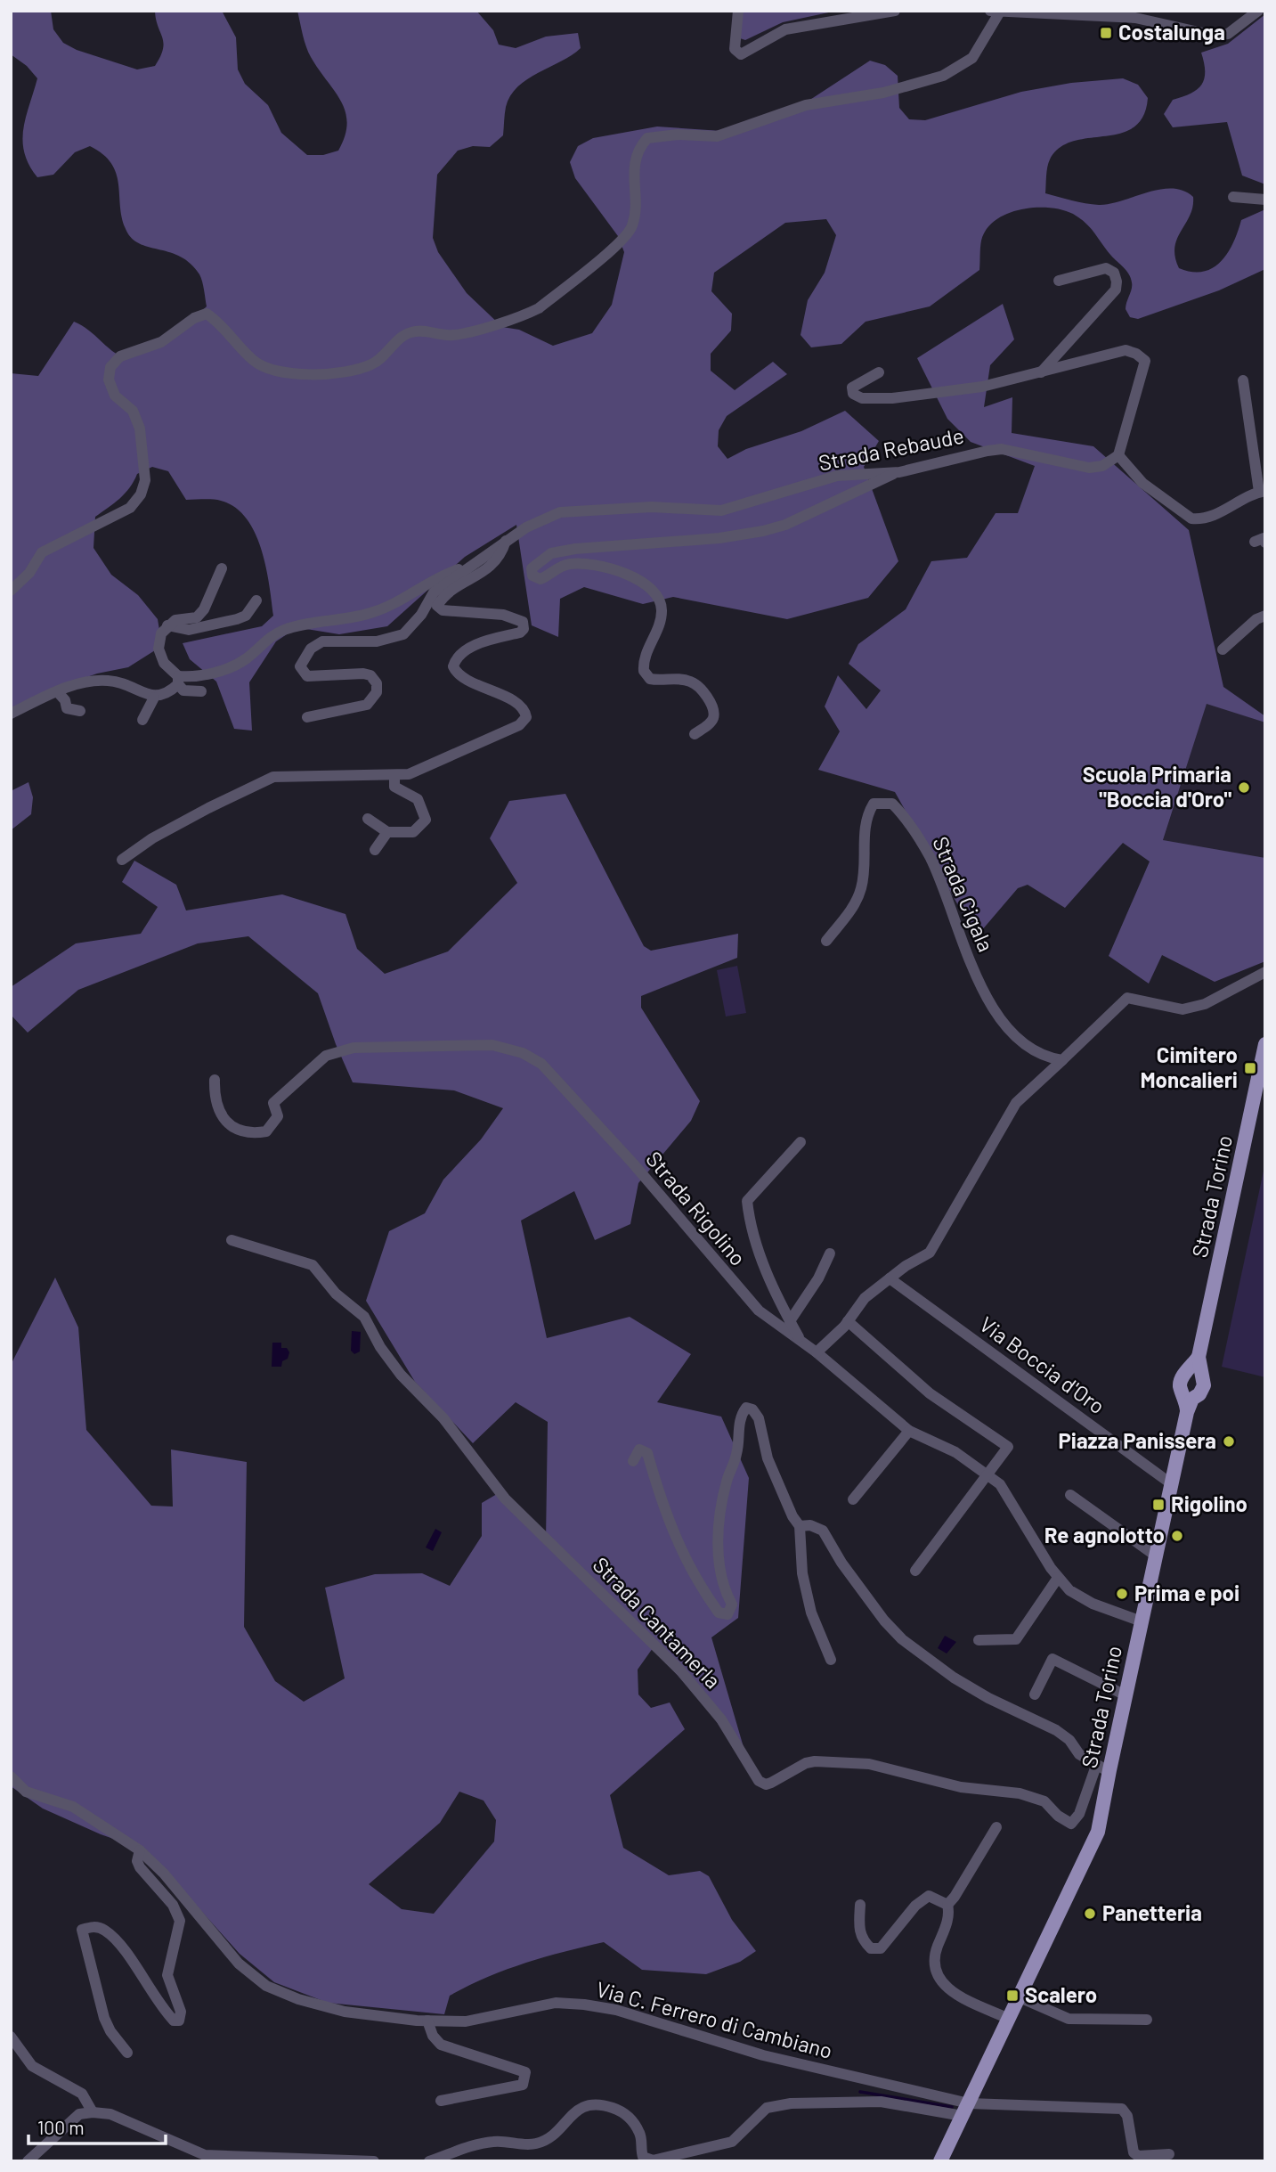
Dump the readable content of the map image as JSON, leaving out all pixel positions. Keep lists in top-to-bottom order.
{
  "streets": {
    "main road": ["Strada Torino"],
    "street": [
      "Strada Rebaude",
      "Strada Cigala",
      "Strada Rigolino",
      "Via Boccia d'Oro",
      "Strada Cantamerla",
      "Via C. Ferrero di Cambiano"
    ]
  },
  "crossings": [
    ["Strada Torino", "Strada Rigolino"],
    ["Strada Torino", "Via Boccia d'Oro"],
    ["Strada Torino", "Strada Cantamerla"],
    ["Strada Torino", "Via C. Ferrero di Cambiano"]
  ],
  "places": {
    "transit": [
      "Costalunga",
      "Cimitero Moncalieri",
      "Rigolino",
      "Scalero"
    ],
    "other": [
      "Scuola Primaria \"Boccia d'Oro\"",
      "Piazza Panissera",
      "Re agnolotto",
      "Prima e poi",
      "Panetteria"
    ]
  },
  "scale_bar": "100 m"
}
